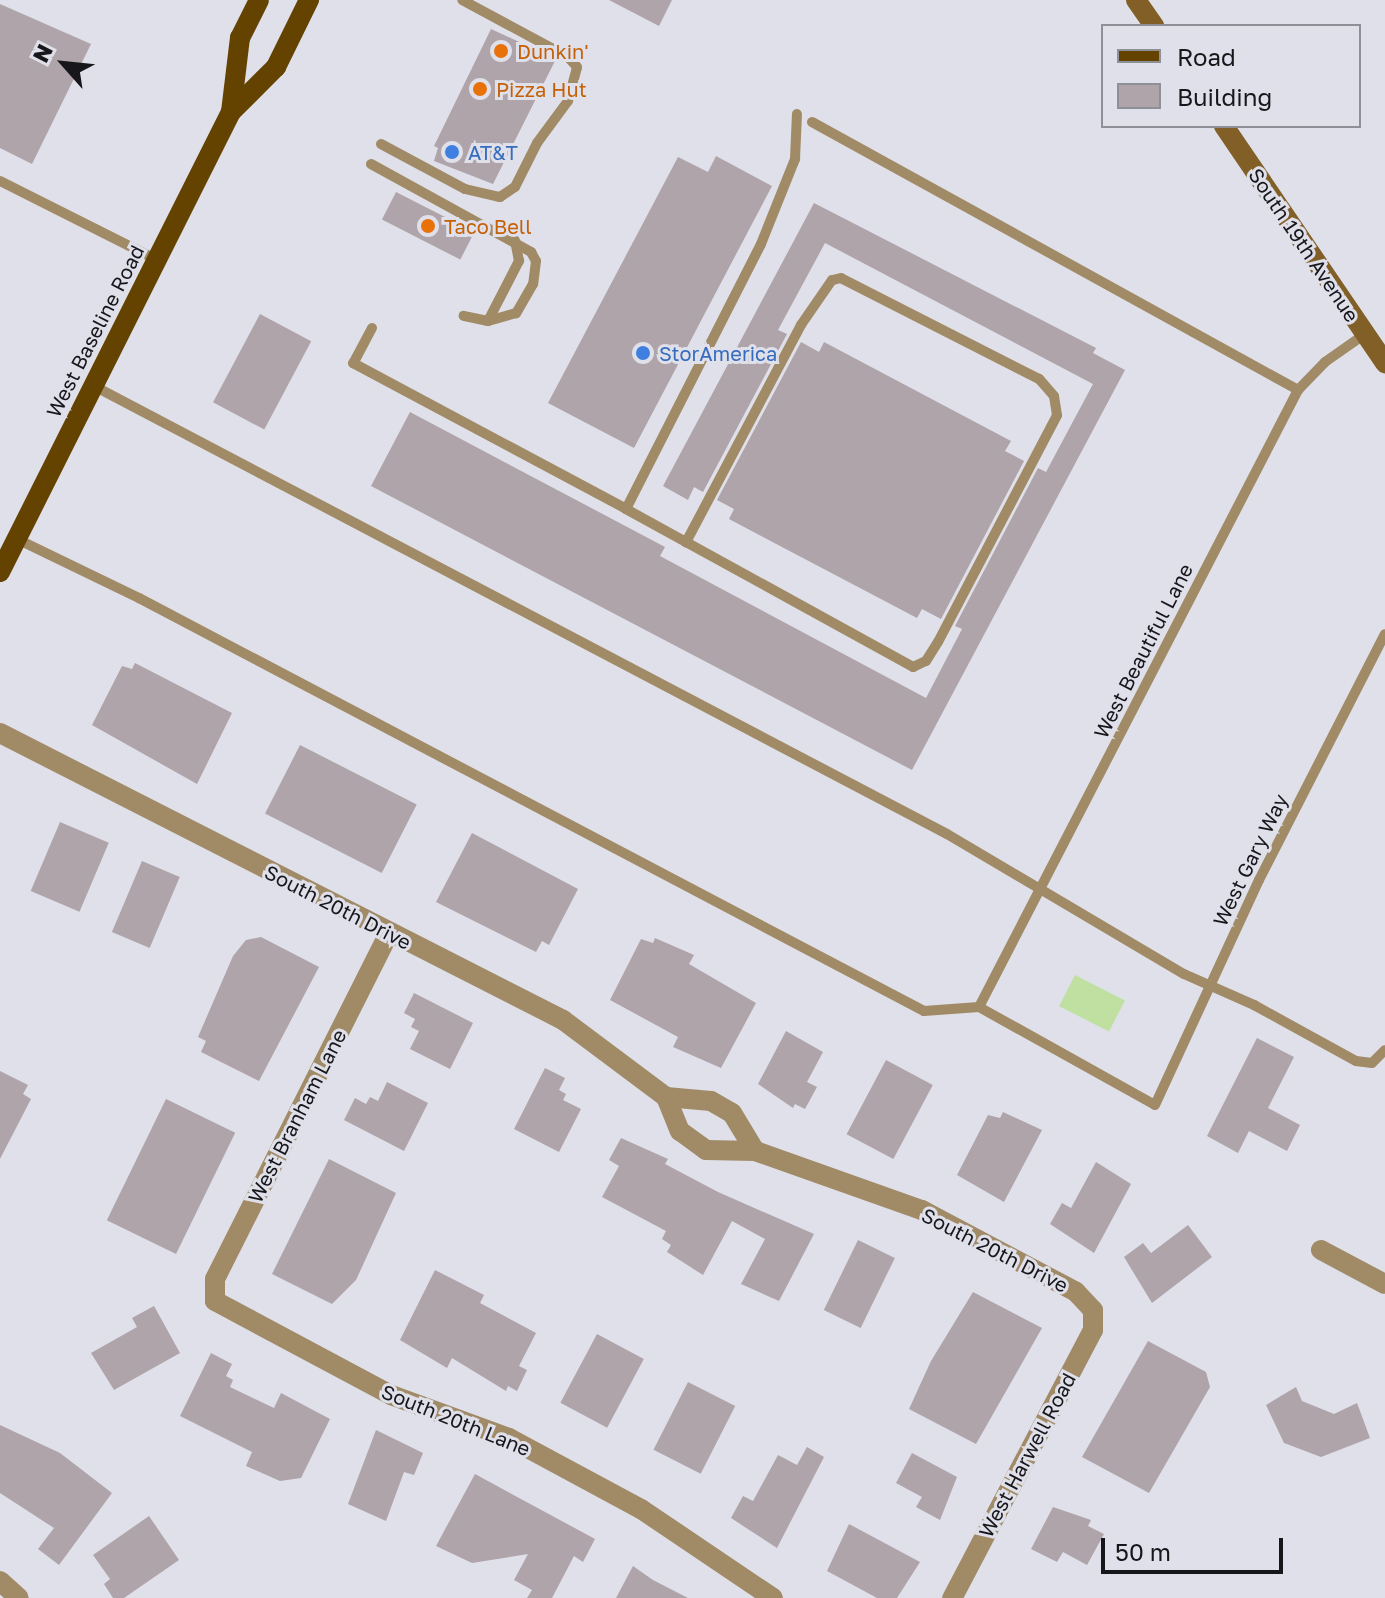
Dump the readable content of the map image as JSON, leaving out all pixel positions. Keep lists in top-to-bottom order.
{
  "streets": {
    "main road": ["South 19th Avenue", "West Baseline Road"],
    "street": [
      "South 20th Drive",
      "West Branham Lane",
      "South 20th Lane",
      "West Harwell Road"
    ],
    "lane": ["West Beautiful Lane", "West Gary Way"]
  },
  "crossings": [
    ["South 19th Avenue", "West Beautiful Lane"],
    ["West Beautiful Lane", "West Gary Way"],
    ["South 20th Drive", "West Branham Lane"],
    ["South 20th Drive", "West Harwell Road"],
    ["West Branham Lane", "South 20th Lane"]
  ],
  "places": [
    "Dunkin'",
    "Pizza Hut",
    "AT&T",
    "Taco Bell",
    "StorAmerica"
  ],
  "legend": ["Road", "Building"],
  "scale_bar": "50 m",
  "north": "top left"
}
